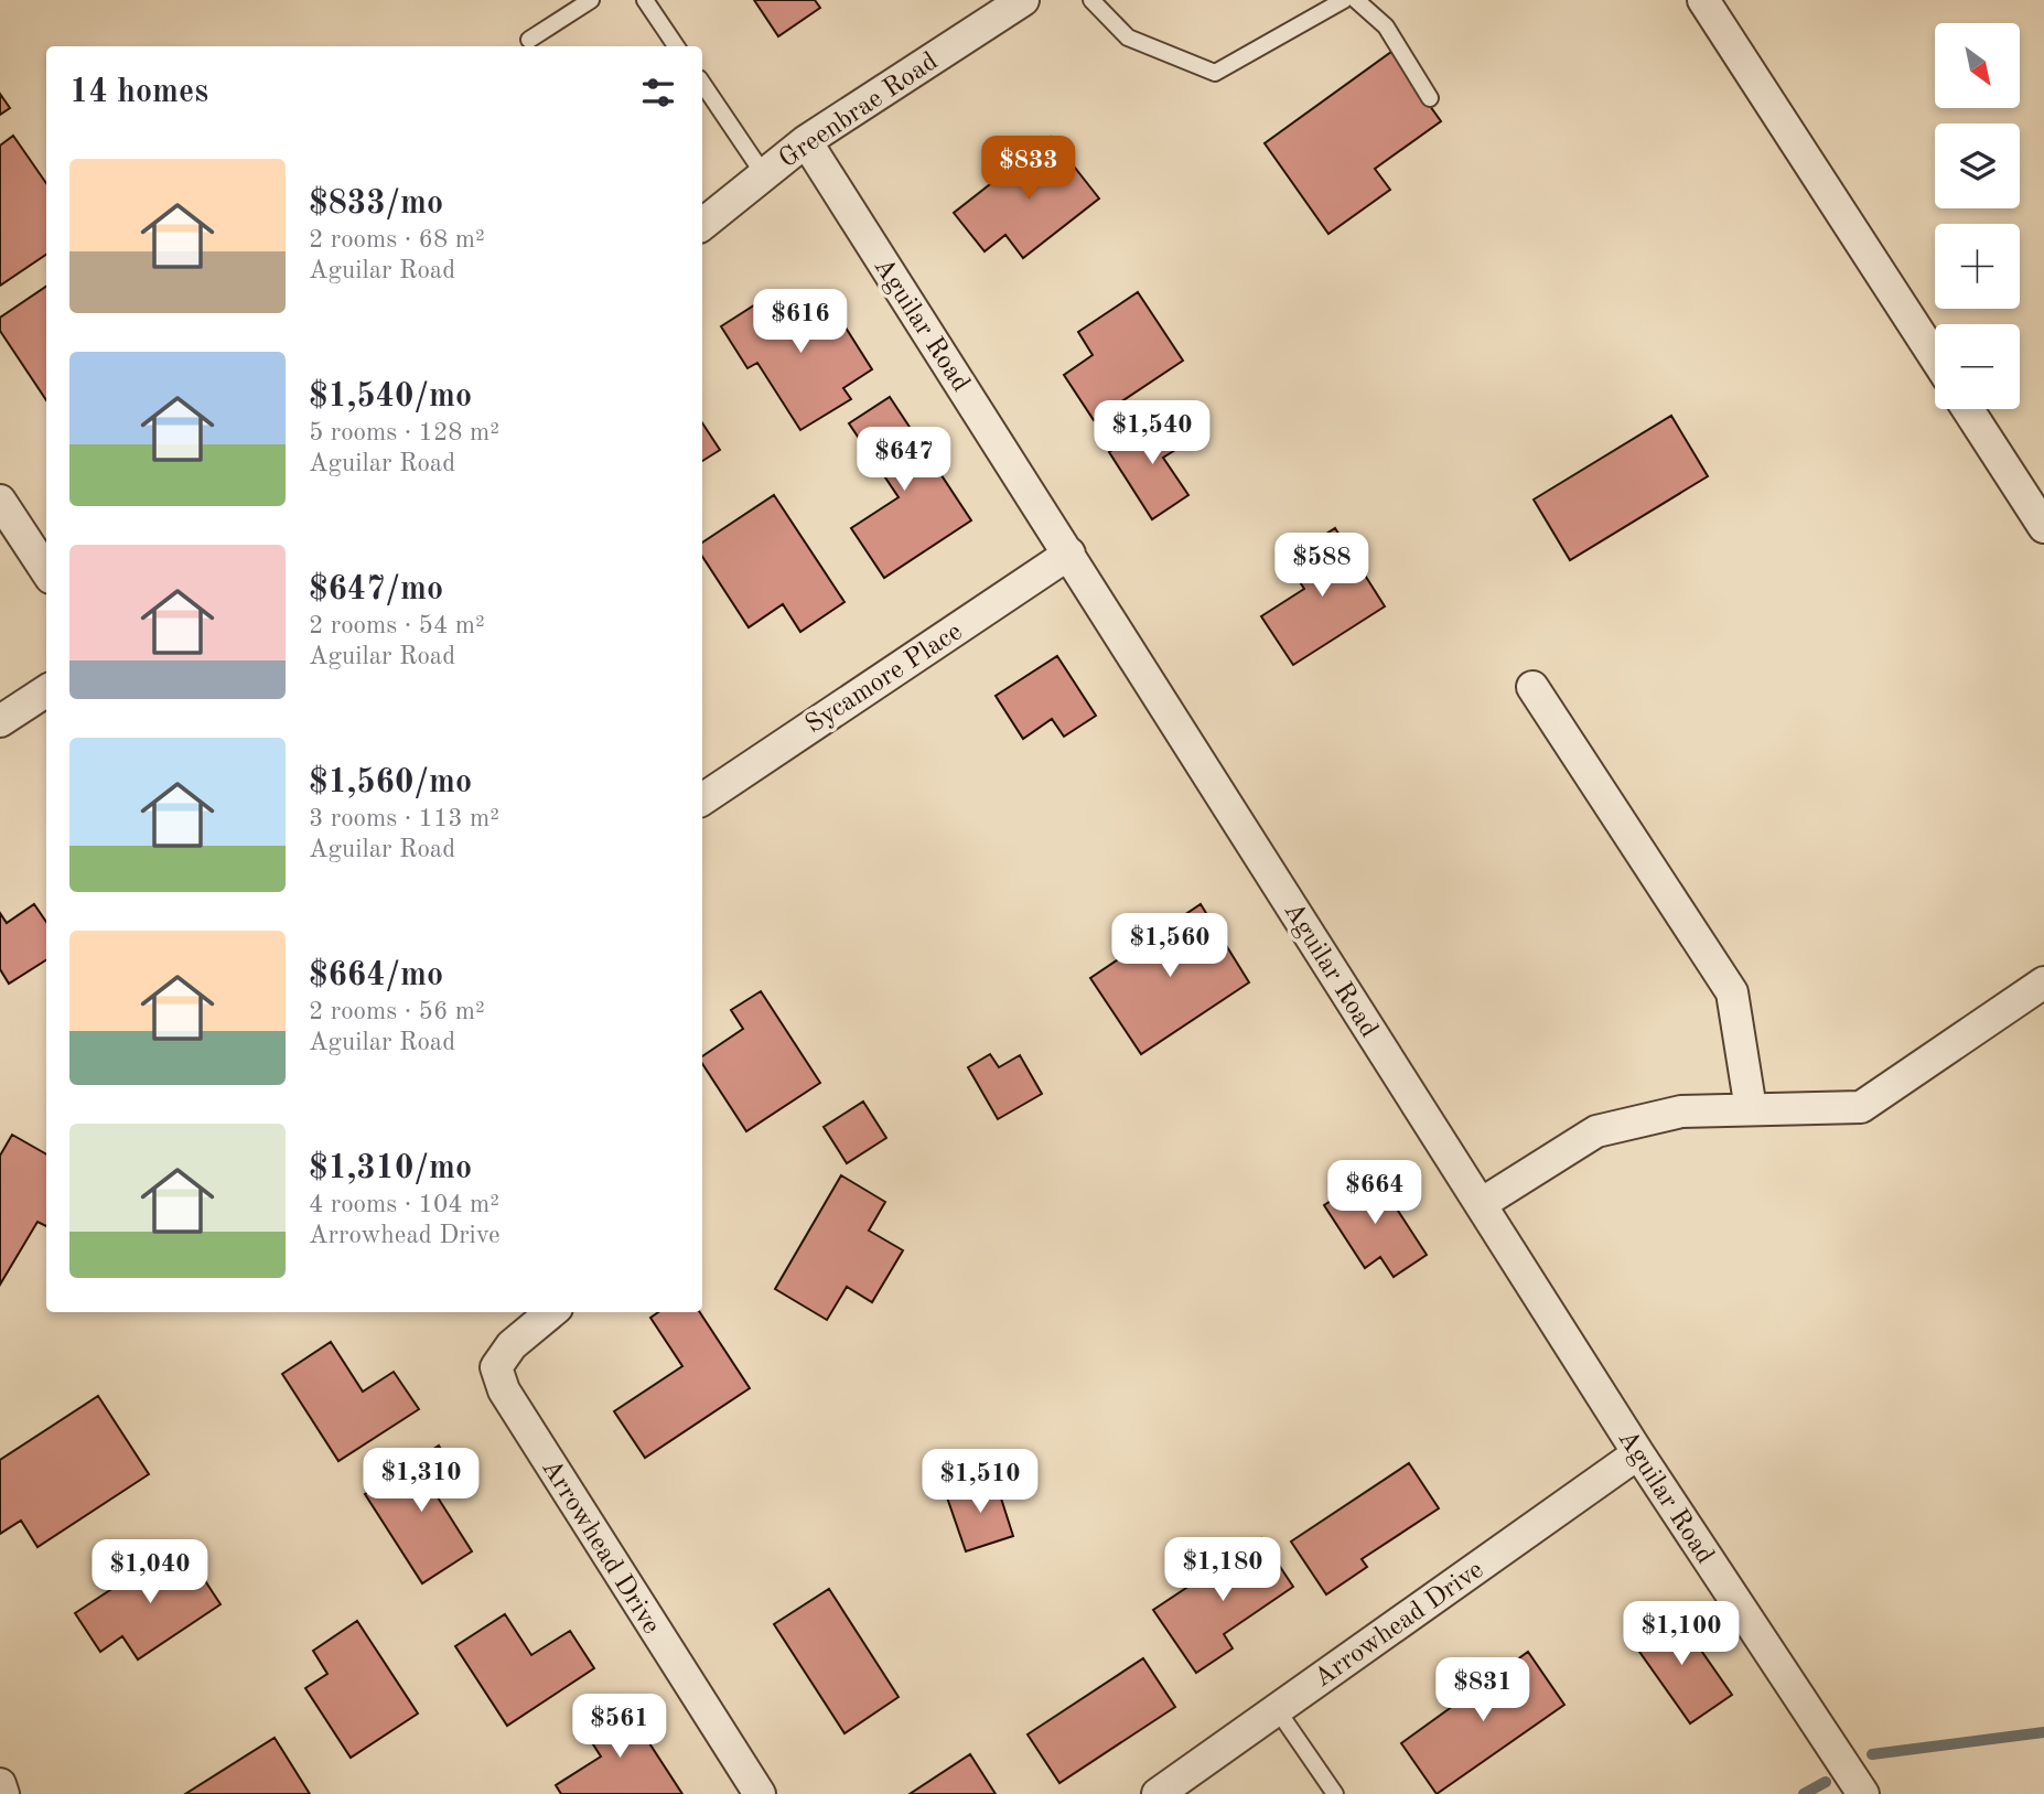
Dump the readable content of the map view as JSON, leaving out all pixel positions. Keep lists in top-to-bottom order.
{
  "streets": {
    "street": [
      "Greenbrae Road",
      "Aguilar Road",
      "Sycamore Place",
      "Arrowhead Drive"
    ]
  },
  "crossings": [
    ["Greenbrae Road", "Aguilar Road"],
    ["Aguilar Road", "Sycamore Place"],
    ["Aguilar Road", "Arrowhead Drive"]
  ],
  "north": "bottom right",
  "page": {
    "map_buttons": ["+", "−"],
    "heading": "14 homes",
    "price": [
      "$833",
      "$616",
      "$1,540",
      "$647",
      "$588",
      "$1,560",
      "$664",
      "$1,310",
      "$1,510",
      "$1,180",
      "$1,040",
      "$1,100",
      "$831",
      "$561"
    ],
    "list": [
      {
        "name": "$833/mo",
        "note": "2 rooms · 68 m² · Aguilar Road"
      },
      {
        "name": "$1,540/mo",
        "note": "5 rooms · 128 m² · Aguilar Road"
      },
      {
        "name": "$647/mo",
        "note": "2 rooms · 54 m² · Aguilar Road"
      },
      {
        "name": "$1,560/mo",
        "note": "3 rooms · 113 m² · Aguilar Road"
      },
      {
        "name": "$664/mo",
        "note": "2 rooms · 56 m² · Aguilar Road"
      },
      {
        "name": "$1,310/mo",
        "note": "4 rooms · 104 m² · Arrowhead Drive"
      }
    ]
  }
}
